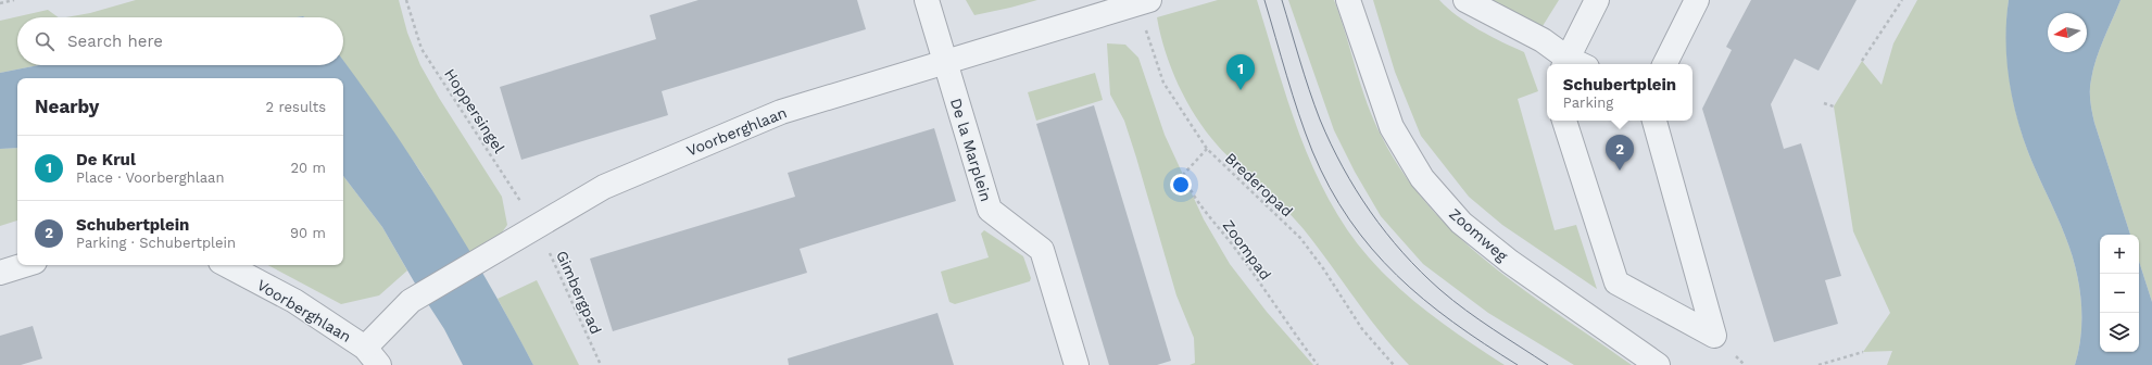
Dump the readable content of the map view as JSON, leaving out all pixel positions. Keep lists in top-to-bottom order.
{
  "streets": {
    "street": ["Voorberghlaan", "De la Marplein", "Zoomweg"],
    "path": [
      "Hoppersingel",
      "Brederopad",
      "Zoompad",
      "Gimbergpad"
    ]
  },
  "crossings": [
    ["Hoppersingel", "Voorberghlaan"],
    ["Hoppersingel", "Gimbergpad"],
    ["Voorberghlaan", "De la Marplein"],
    ["Voorberghlaan", "Brederopad"],
    ["Voorberghlaan", "Gimbergpad"],
    ["Brederopad", "Zoompad"]
  ],
  "north": "left",
  "page": {
    "search": "Search here",
    "pins": ["1", "2"],
    "popup": ["Schubertplein", "Parking"],
    "heading": ["Nearby", "2 results"],
    "list": [
      {
        "mark": "1",
        "name": "De Krul",
        "note": "Place · Voorberghlaan",
        "value": "20 m"
      },
      {
        "mark": "2",
        "name": "Schubertplein",
        "note": "Parking · Schubertplein",
        "value": "90 m"
      }
    ],
    "map_buttons": ["+", "−"]
  }
}
